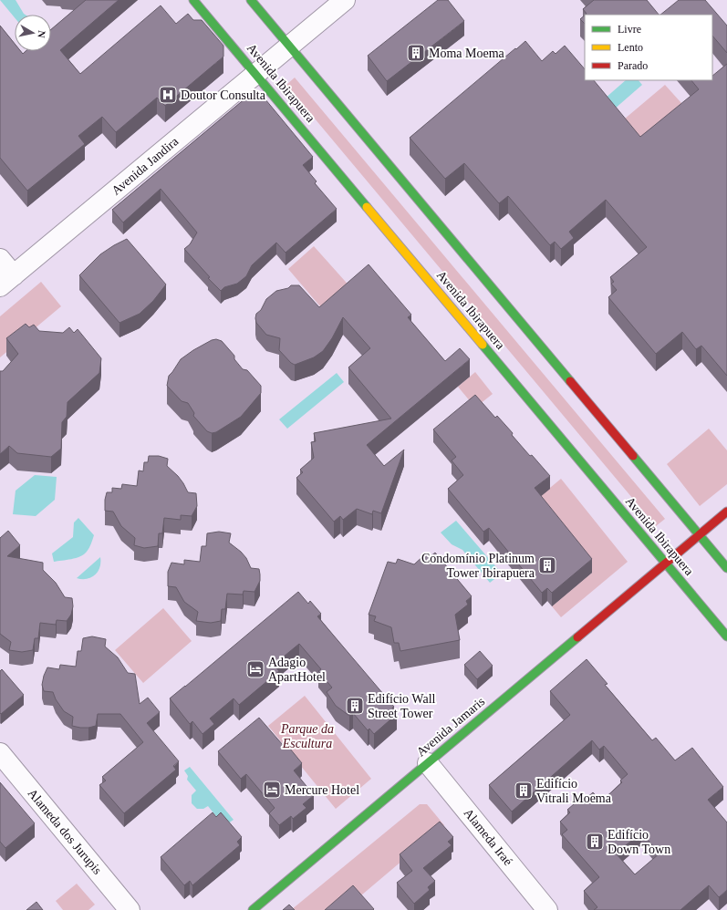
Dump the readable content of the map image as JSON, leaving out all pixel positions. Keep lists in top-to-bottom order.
{
  "streets": {
    "main road": ["Avenida Ibirapuera", "Avenida Jamaris"],
    "street": ["Avenida Jandira", "Alameda dos Jurupis", "Alameda Iraé"]
  },
  "crossings": [
    ["Avenida Ibirapuera", "Avenida Jandira"],
    ["Avenida Ibirapuera", "Avenida Jamaris"],
    ["Avenida Jamaris", "Alameda Iraé"]
  ],
  "parks": ["Parque da Escultura"],
  "places": {
    "building": [
      "Moma Moema",
      "Condomínio Platinum Tower Ibirapuera",
      "Edifício Wall Street Tower",
      "Edifício Vitrali Moema",
      "Edifício Down Town"
    ],
    "hospital": ["Doutor Consulta"],
    "hotel": ["Adagio ApartHotel", "Mercure Hotel"]
  },
  "legend": ["Livre", "Lento", "Parado"],
  "north": "right"
}
